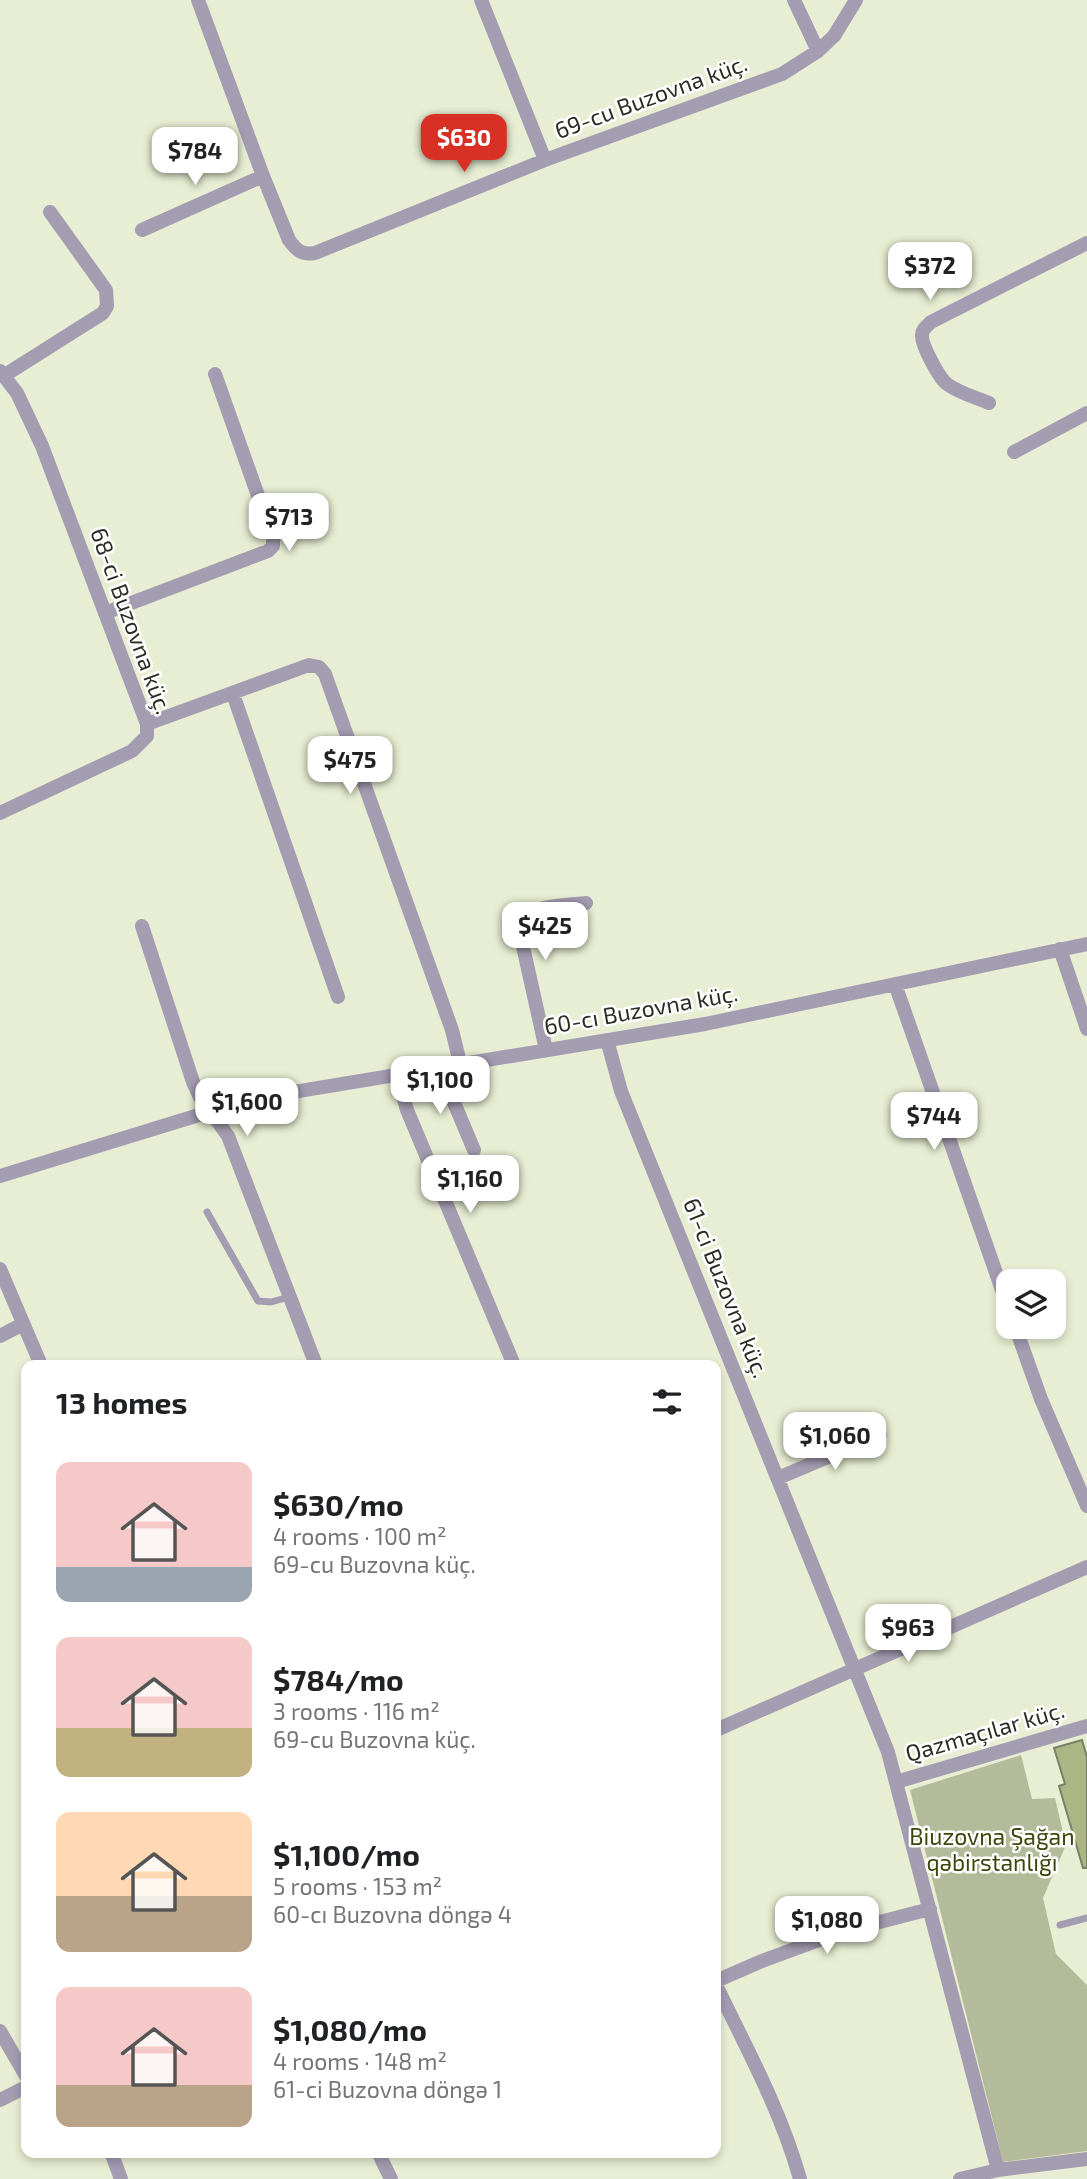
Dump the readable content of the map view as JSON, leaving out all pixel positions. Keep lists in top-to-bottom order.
{
  "streets": {
    "street": [
      "69-cu Buzovna küç.",
      "68-ci Buzovna küç.",
      "60-cı Buzovna küç.",
      "61-ci Buzovna küç.",
      "Qazmaçılar küç."
    ]
  },
  "crossings": [
    ["60-cı Buzovna küç.", "61-ci Buzovna küç."],
    ["61-ci Buzovna küç.", "Qazmaçılar küç."]
  ],
  "parks": ["Biuzovna Şağan qəbirstanlığı"],
  "page": {
    "price": [
      "$630",
      "$784",
      "$372",
      "$713",
      "$475",
      "$425",
      "$1,100",
      "$1,600",
      "$744",
      "$1,160",
      "$1,060",
      "$963",
      "$1,080"
    ],
    "heading": "13 homes",
    "list": [
      {
        "name": "$630/mo",
        "note": "4 rooms · 100 m² · 69-cu Buzovna küç."
      },
      {
        "name": "$784/mo",
        "note": "3 rooms · 116 m² · 69-cu Buzovna küç."
      },
      {
        "name": "$1,100/mo",
        "note": "5 rooms · 153 m² · 60-cı Buzovna döngə 4"
      },
      {
        "name": "$1,080/mo",
        "note": "4 rooms · 148 m² · 61-ci Buzovna döngə 1"
      }
    ]
  }
}
